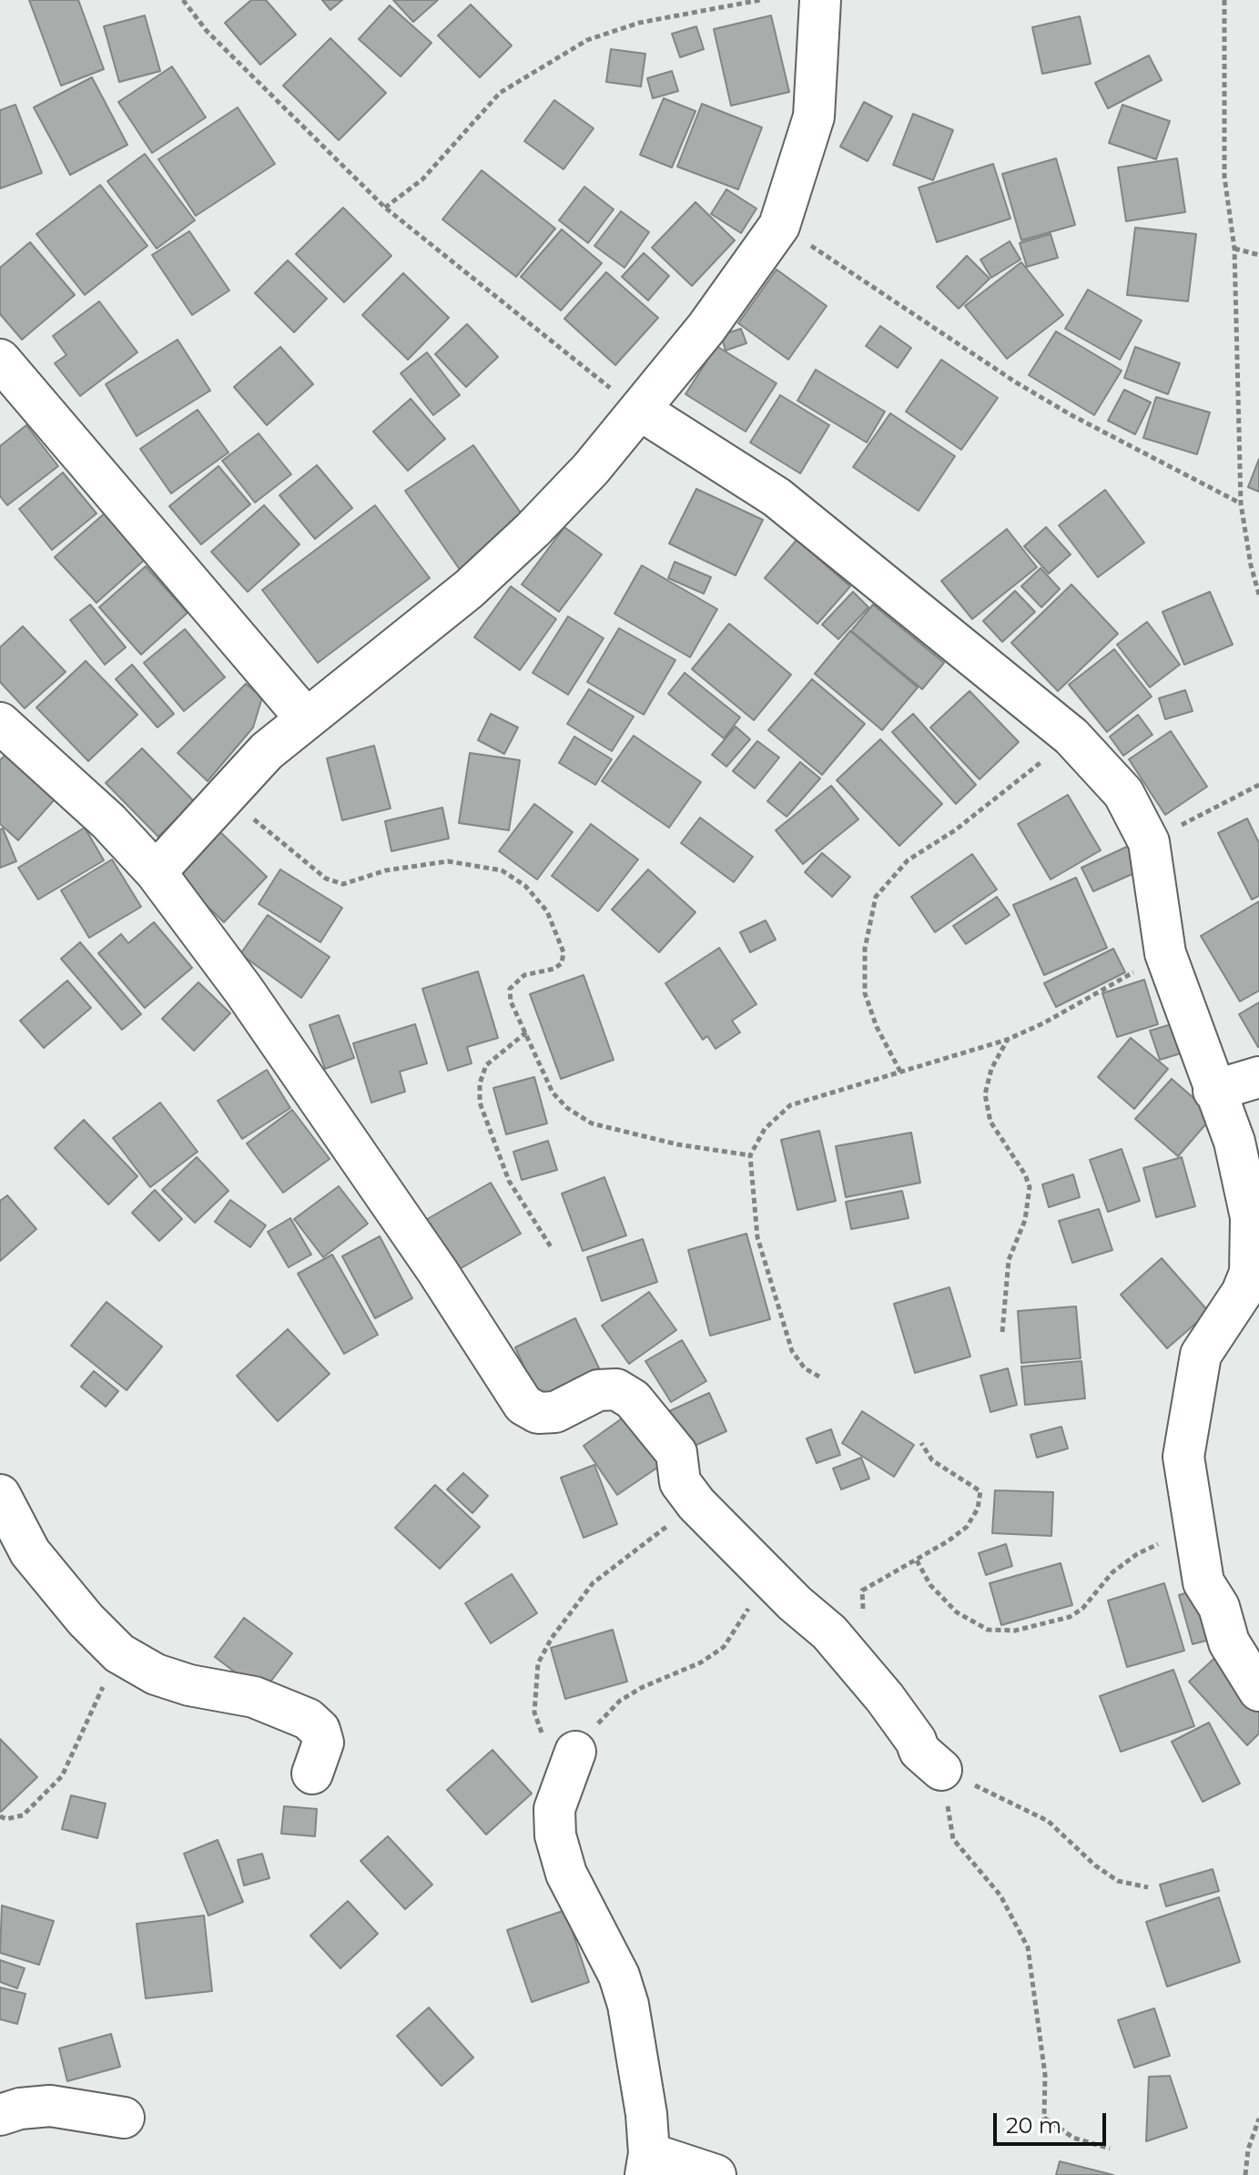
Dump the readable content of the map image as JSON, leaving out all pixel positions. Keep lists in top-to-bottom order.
{
  "scale_bar": "20 m"
}
